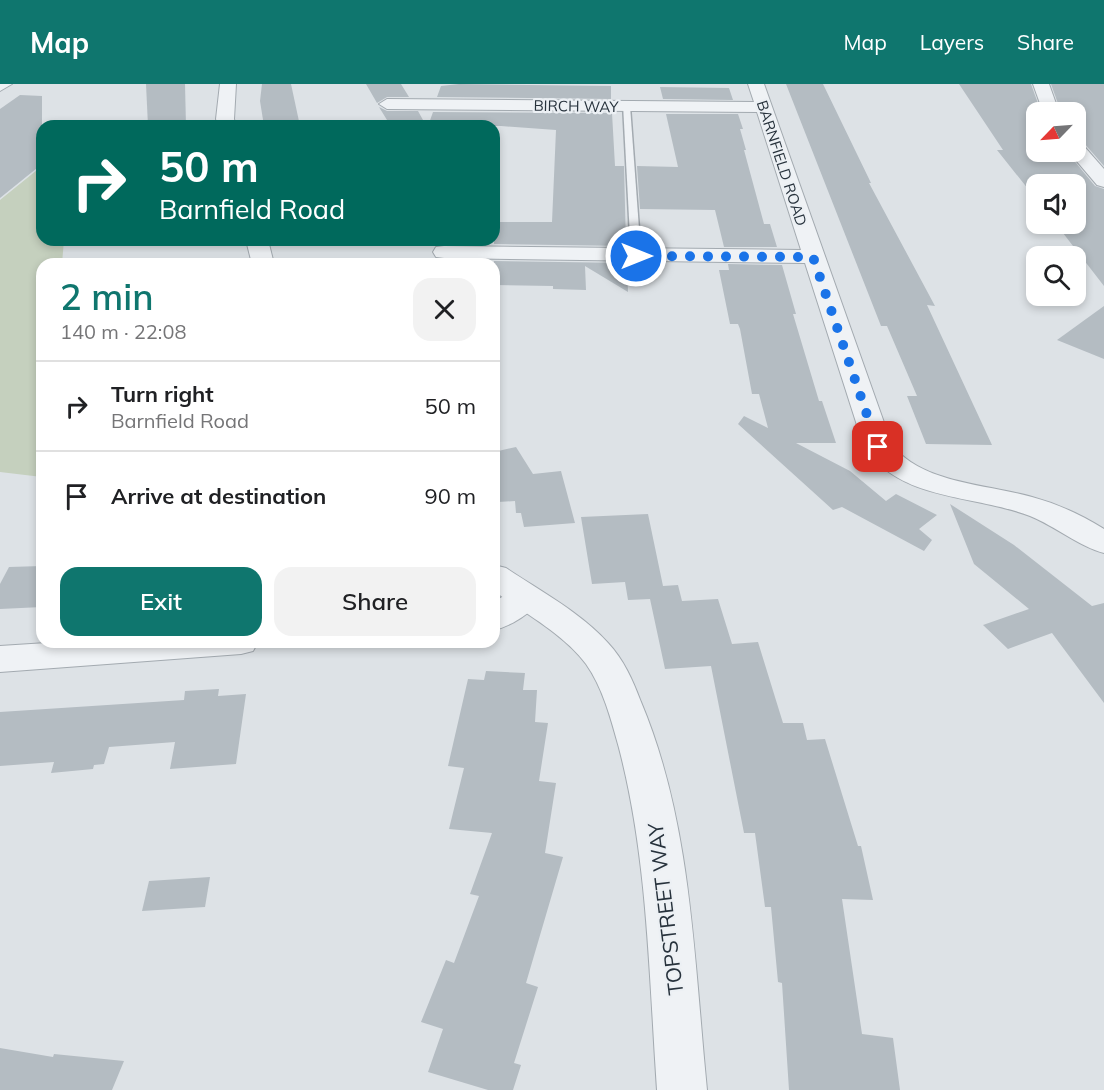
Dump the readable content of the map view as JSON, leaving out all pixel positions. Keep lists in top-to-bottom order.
{
  "streets": {
    "street": ["BIRCH WAY", "BARNFIELD ROAD", "TOPSTREET WAY"]
  },
  "crossings": [
    ["BIRCH WAY", "BARNFIELD ROAD"]
  ],
  "north": "bottom left",
  "page": {
    "header": "Map",
    "nav": ["Map", "Layers", "Share"],
    "turn": ["50 m", "Barnfield Road"],
    "heading": ["2 min", "140 m · 22:08"],
    "list": [
      {
        "name": "Turn right",
        "note": "Barnfield Road",
        "value": "50 m"
      },
      {
        "name": "Arrive at destination",
        "value": "90 m"
      }
    ],
    "buttons": ["Exit", "Share"]
  }
}
